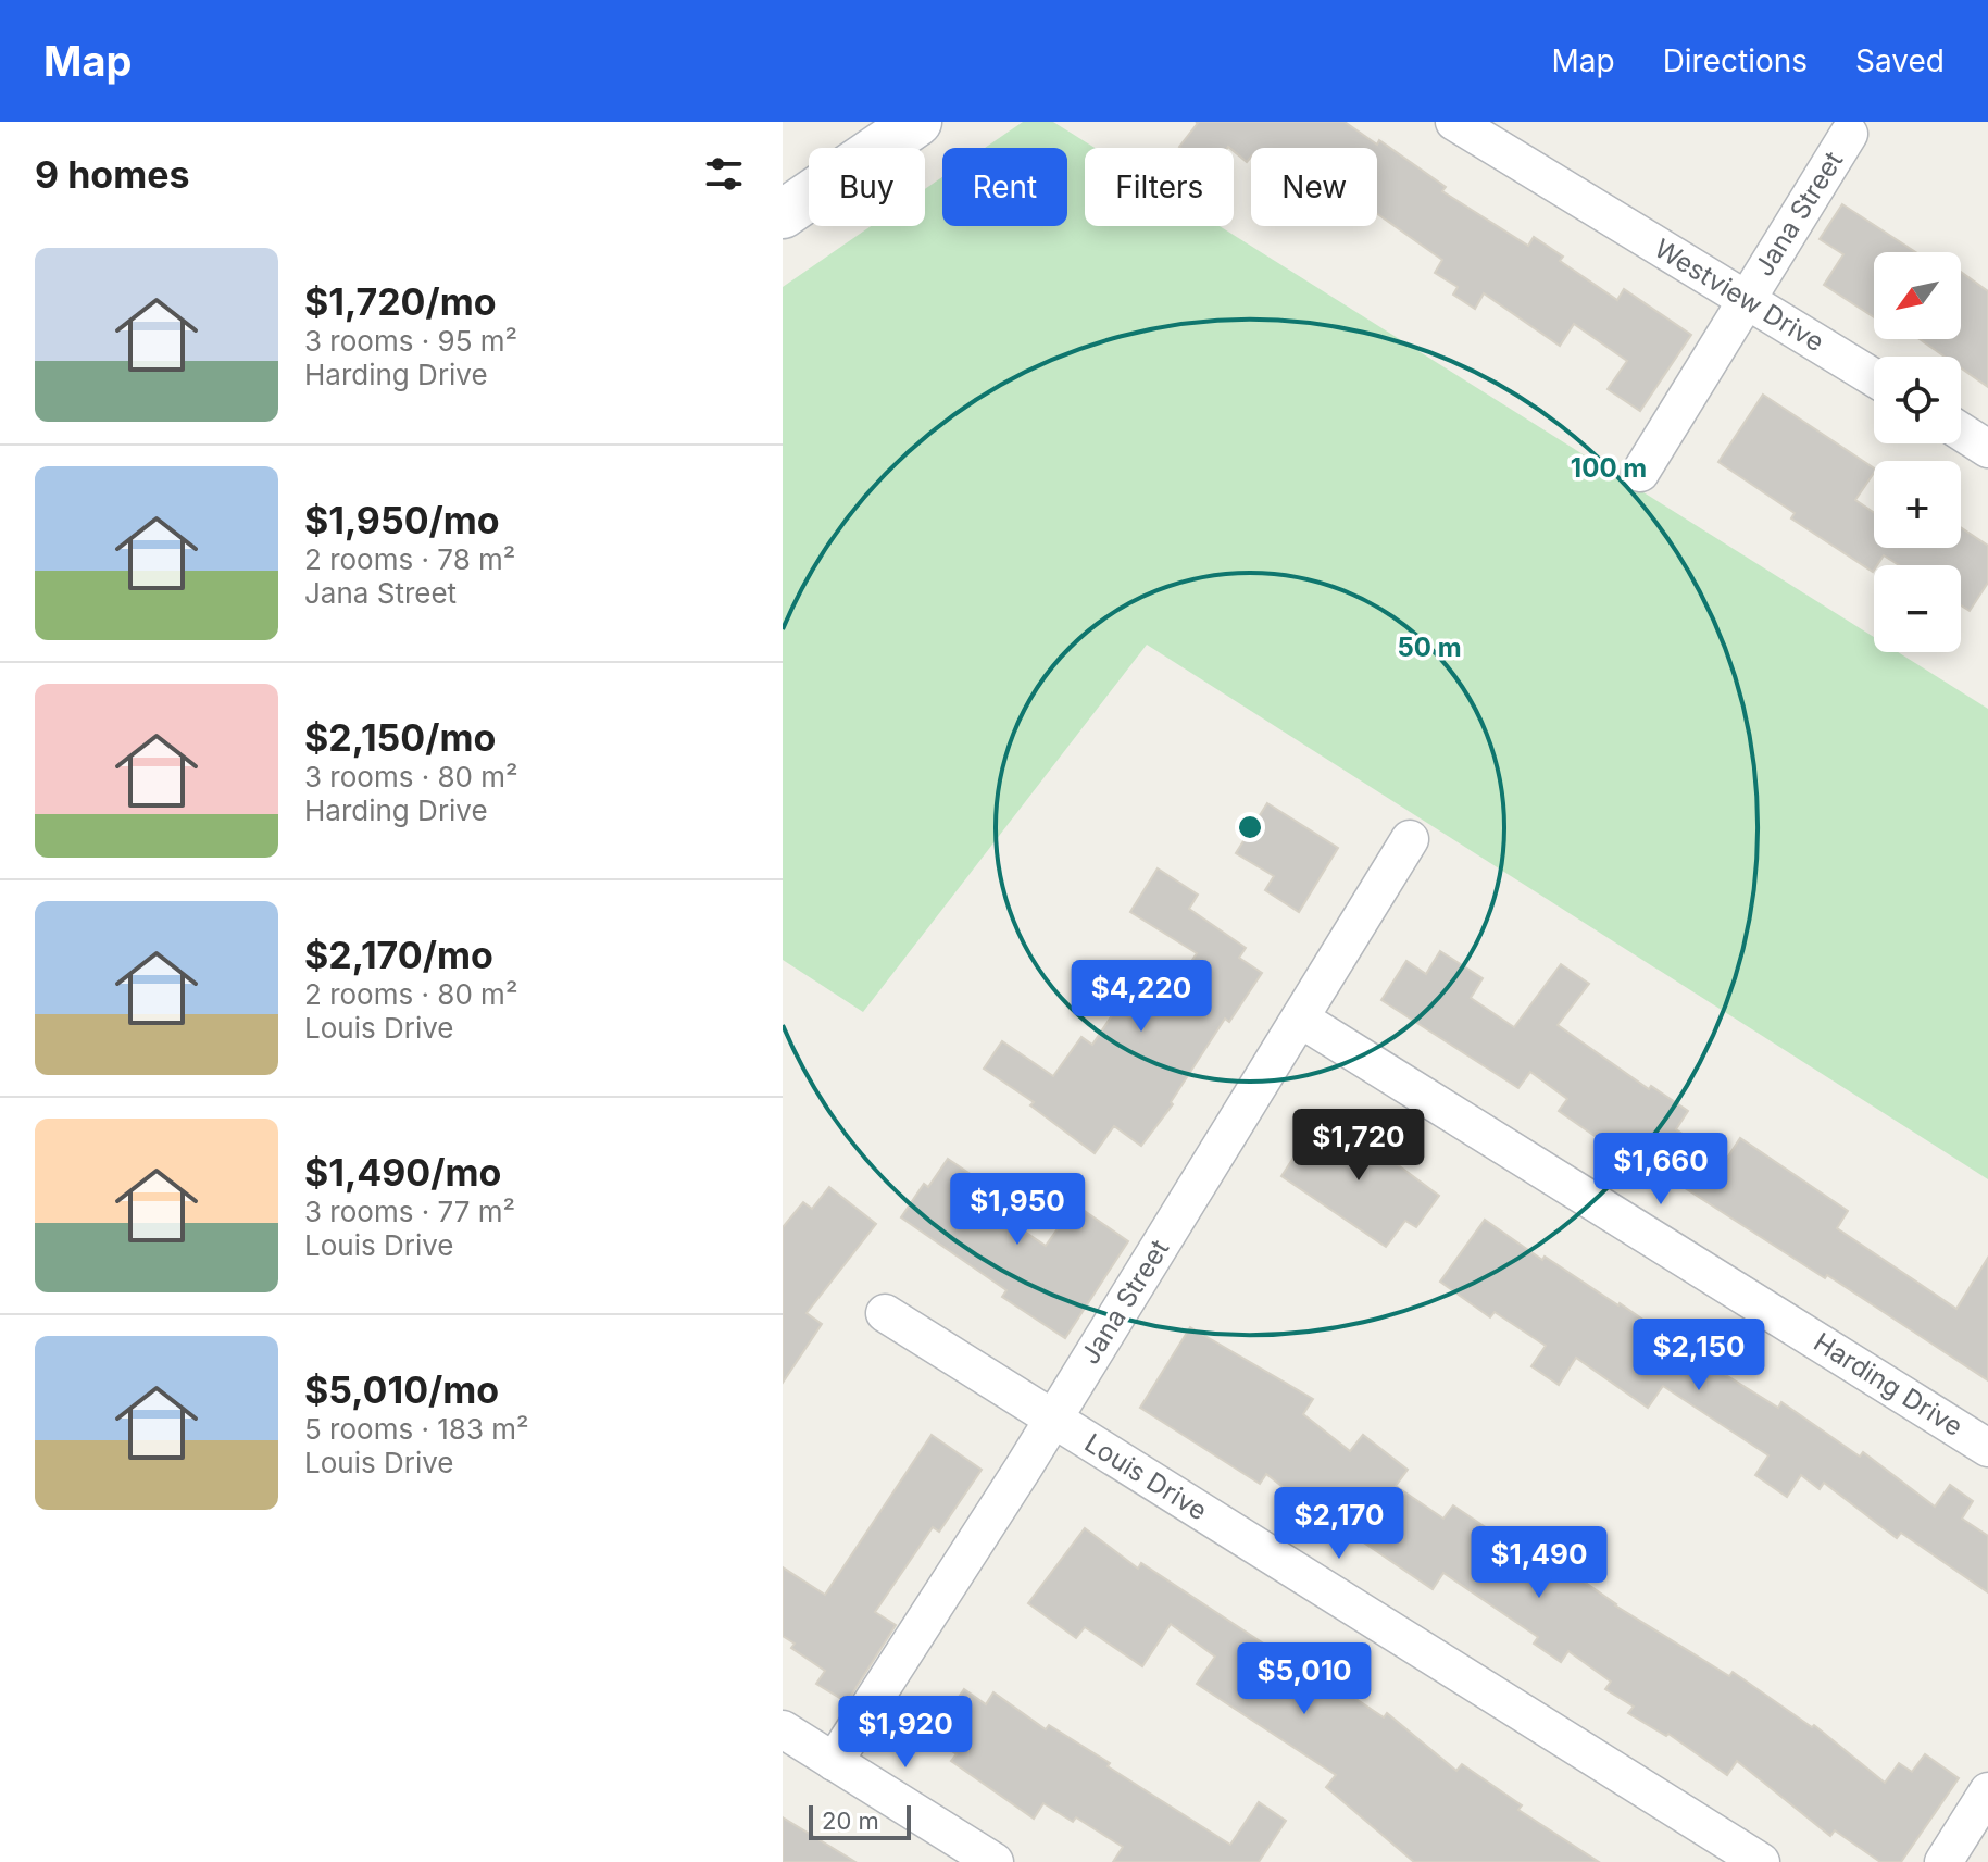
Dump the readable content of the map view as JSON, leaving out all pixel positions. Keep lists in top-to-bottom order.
{
  "streets": {
    "street": [
      "Jana Street",
      "Westview Drive",
      "Harding Drive",
      "Louis Drive"
    ]
  },
  "crossings": [
    ["Jana Street", "Westview Drive"],
    ["Jana Street", "Harding Drive"],
    ["Jana Street", "Louis Drive"]
  ],
  "scale_bar": "20 m",
  "north": "bottom left",
  "page": {
    "header": "Map",
    "nav": ["Map", "Directions", "Saved"],
    "heading": "9 homes",
    "chip": [
      "Buy",
      "Rent",
      "Filters",
      "New"
    ],
    "list": [
      {
        "name": "$1,720/mo",
        "note": "3 rooms · 95 m² · Harding Drive"
      },
      {
        "name": "$1,950/mo",
        "note": "2 rooms · 78 m² · Jana Street"
      },
      {
        "name": "$2,150/mo",
        "note": "3 rooms · 80 m² · Harding Drive"
      },
      {
        "name": "$2,170/mo",
        "note": "2 rooms · 80 m² · Louis Drive"
      },
      {
        "name": "$1,490/mo",
        "note": "3 rooms · 77 m² · Louis Drive"
      },
      {
        "name": "$5,010/mo",
        "note": "5 rooms · 183 m² · Louis Drive"
      }
    ],
    "map_buttons": ["+", "−"],
    "price": [
      "$4,220",
      "$1,720",
      "$1,660",
      "$1,950",
      "$2,150",
      "$2,170",
      "$1,490",
      "$5,010",
      "$1,920"
    ],
    "scale": "20 m"
  },
  "rings": ["100 m", "50 m"]
}
